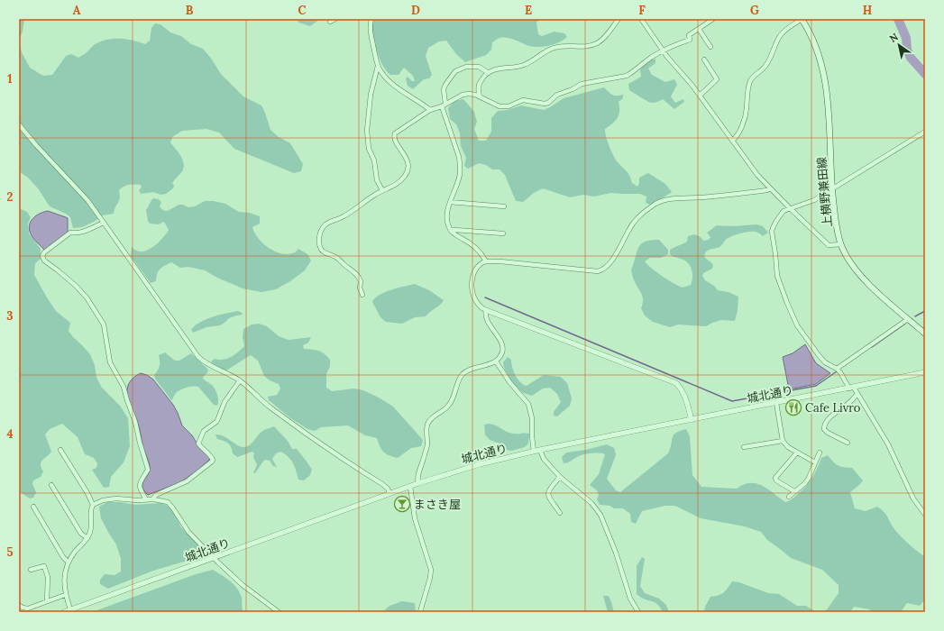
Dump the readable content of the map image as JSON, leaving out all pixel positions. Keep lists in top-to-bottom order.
{
  "streets": {
    "main road": ["上横野兼田線"],
    "street": ["城北通り"]
  },
  "places": {
    "restaurant": ["Cafe Livro"],
    "bar": ["まさき屋"]
  },
  "north": "top left",
  "grid": {
    "columns": [
      "A",
      "B",
      "C",
      "D",
      "E",
      "F",
      "G",
      "H"
    ],
    "rows": [
      "1",
      "2",
      "3",
      "4",
      "5"
    ]
  }
}
